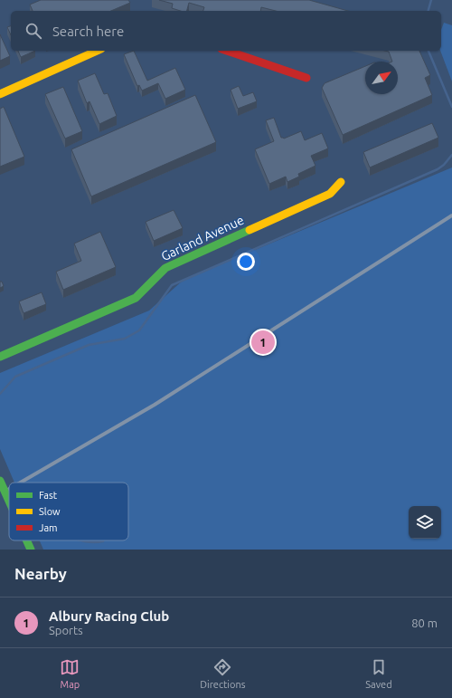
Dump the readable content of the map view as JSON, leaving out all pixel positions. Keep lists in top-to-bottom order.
{
  "streets": {
    "street": ["Garland Avenue"]
  },
  "legend": ["Fast", "Slow", "Jam"],
  "north": "top right",
  "page": {
    "search": "Search here",
    "pins": "1",
    "heading": "Nearby",
    "list": [
      {
        "mark": "1",
        "name": "Albury Racing Club",
        "note": "Sports",
        "value": "80 m"
      }
    ],
    "nav": ["Map", "Directions", "Saved"]
  }
}
